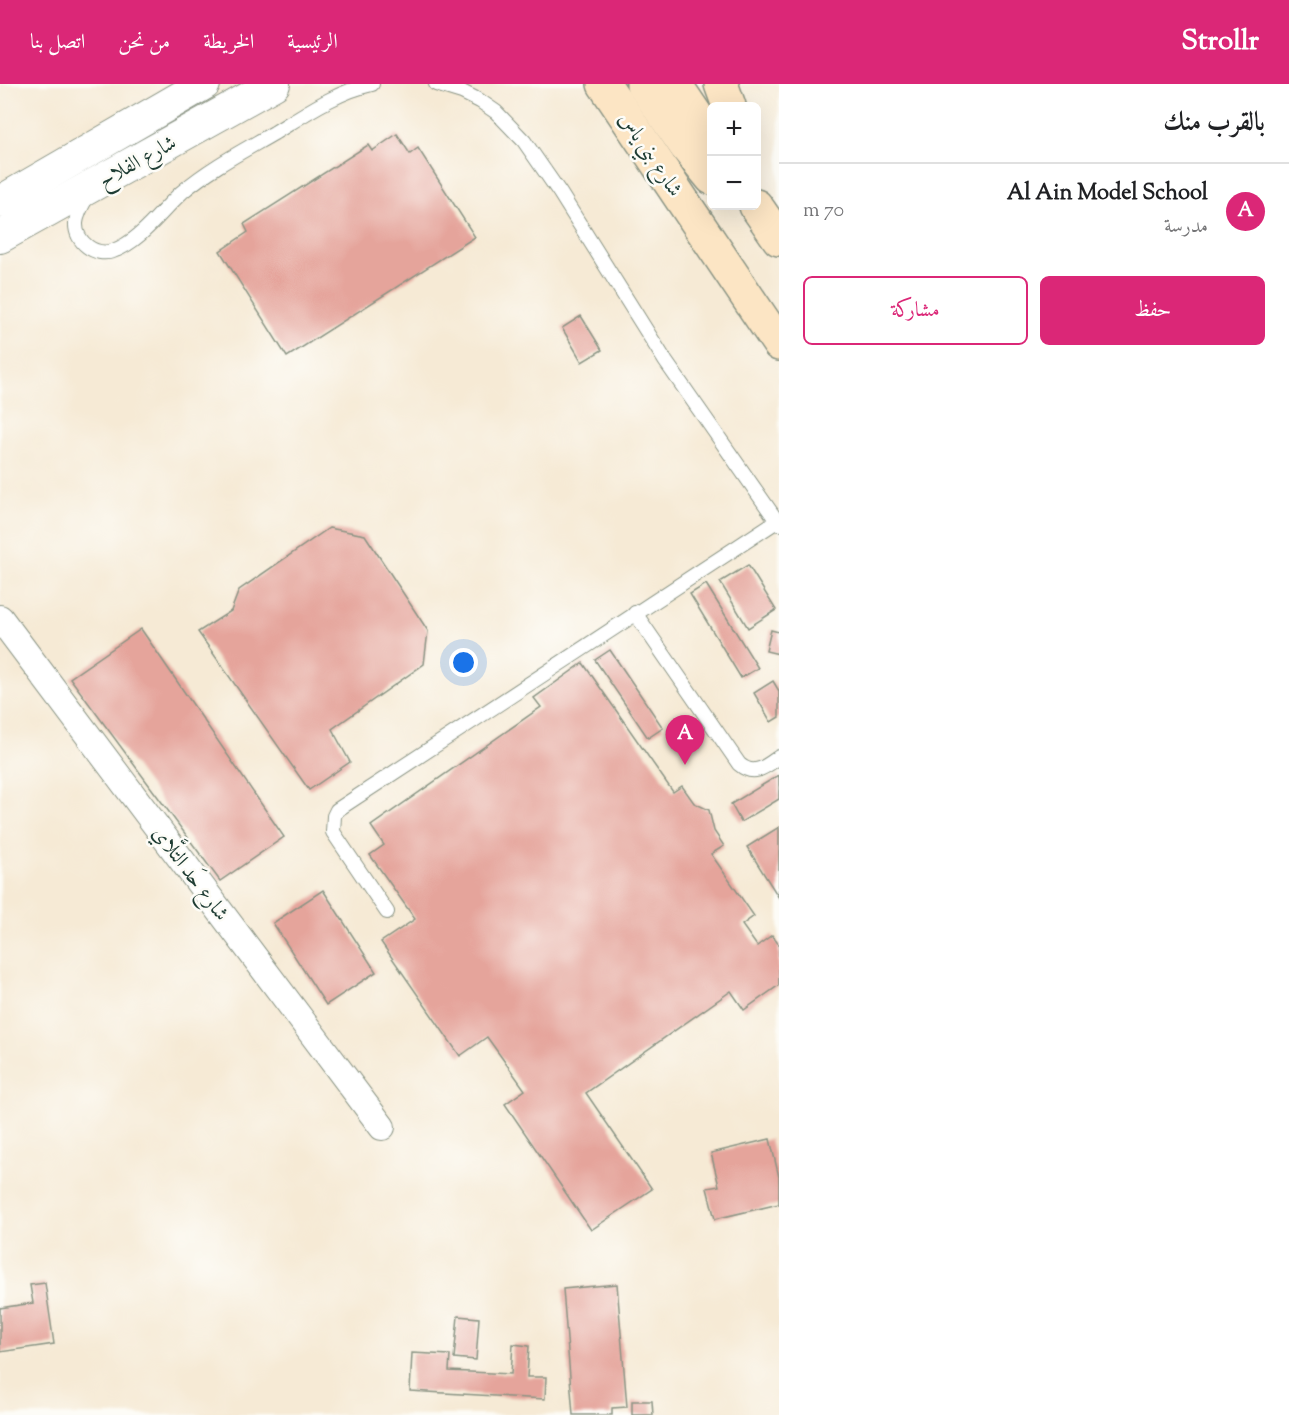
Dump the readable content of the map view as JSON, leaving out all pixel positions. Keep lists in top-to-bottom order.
{
  "streets": {
    "main road": ["شارع بني ياس"],
    "street": ["شارع الفلاح", "شارع حَد التلَّاي"]
  },
  "page": {
    "header": "Strollr",
    "nav": [
      "الرئيسية",
      "الخريطة",
      "من نحن",
      "اتصل بنا"
    ],
    "heading": "بالقرب منك",
    "map_buttons": ["+", "−"],
    "list": [
      {
        "mark": "A",
        "name": "Al Ain Model School",
        "note": "مدرسة",
        "value": "70 m"
      }
    ],
    "buttons": ["حفظ", "مشاركة"],
    "pins": "A"
  }
}
